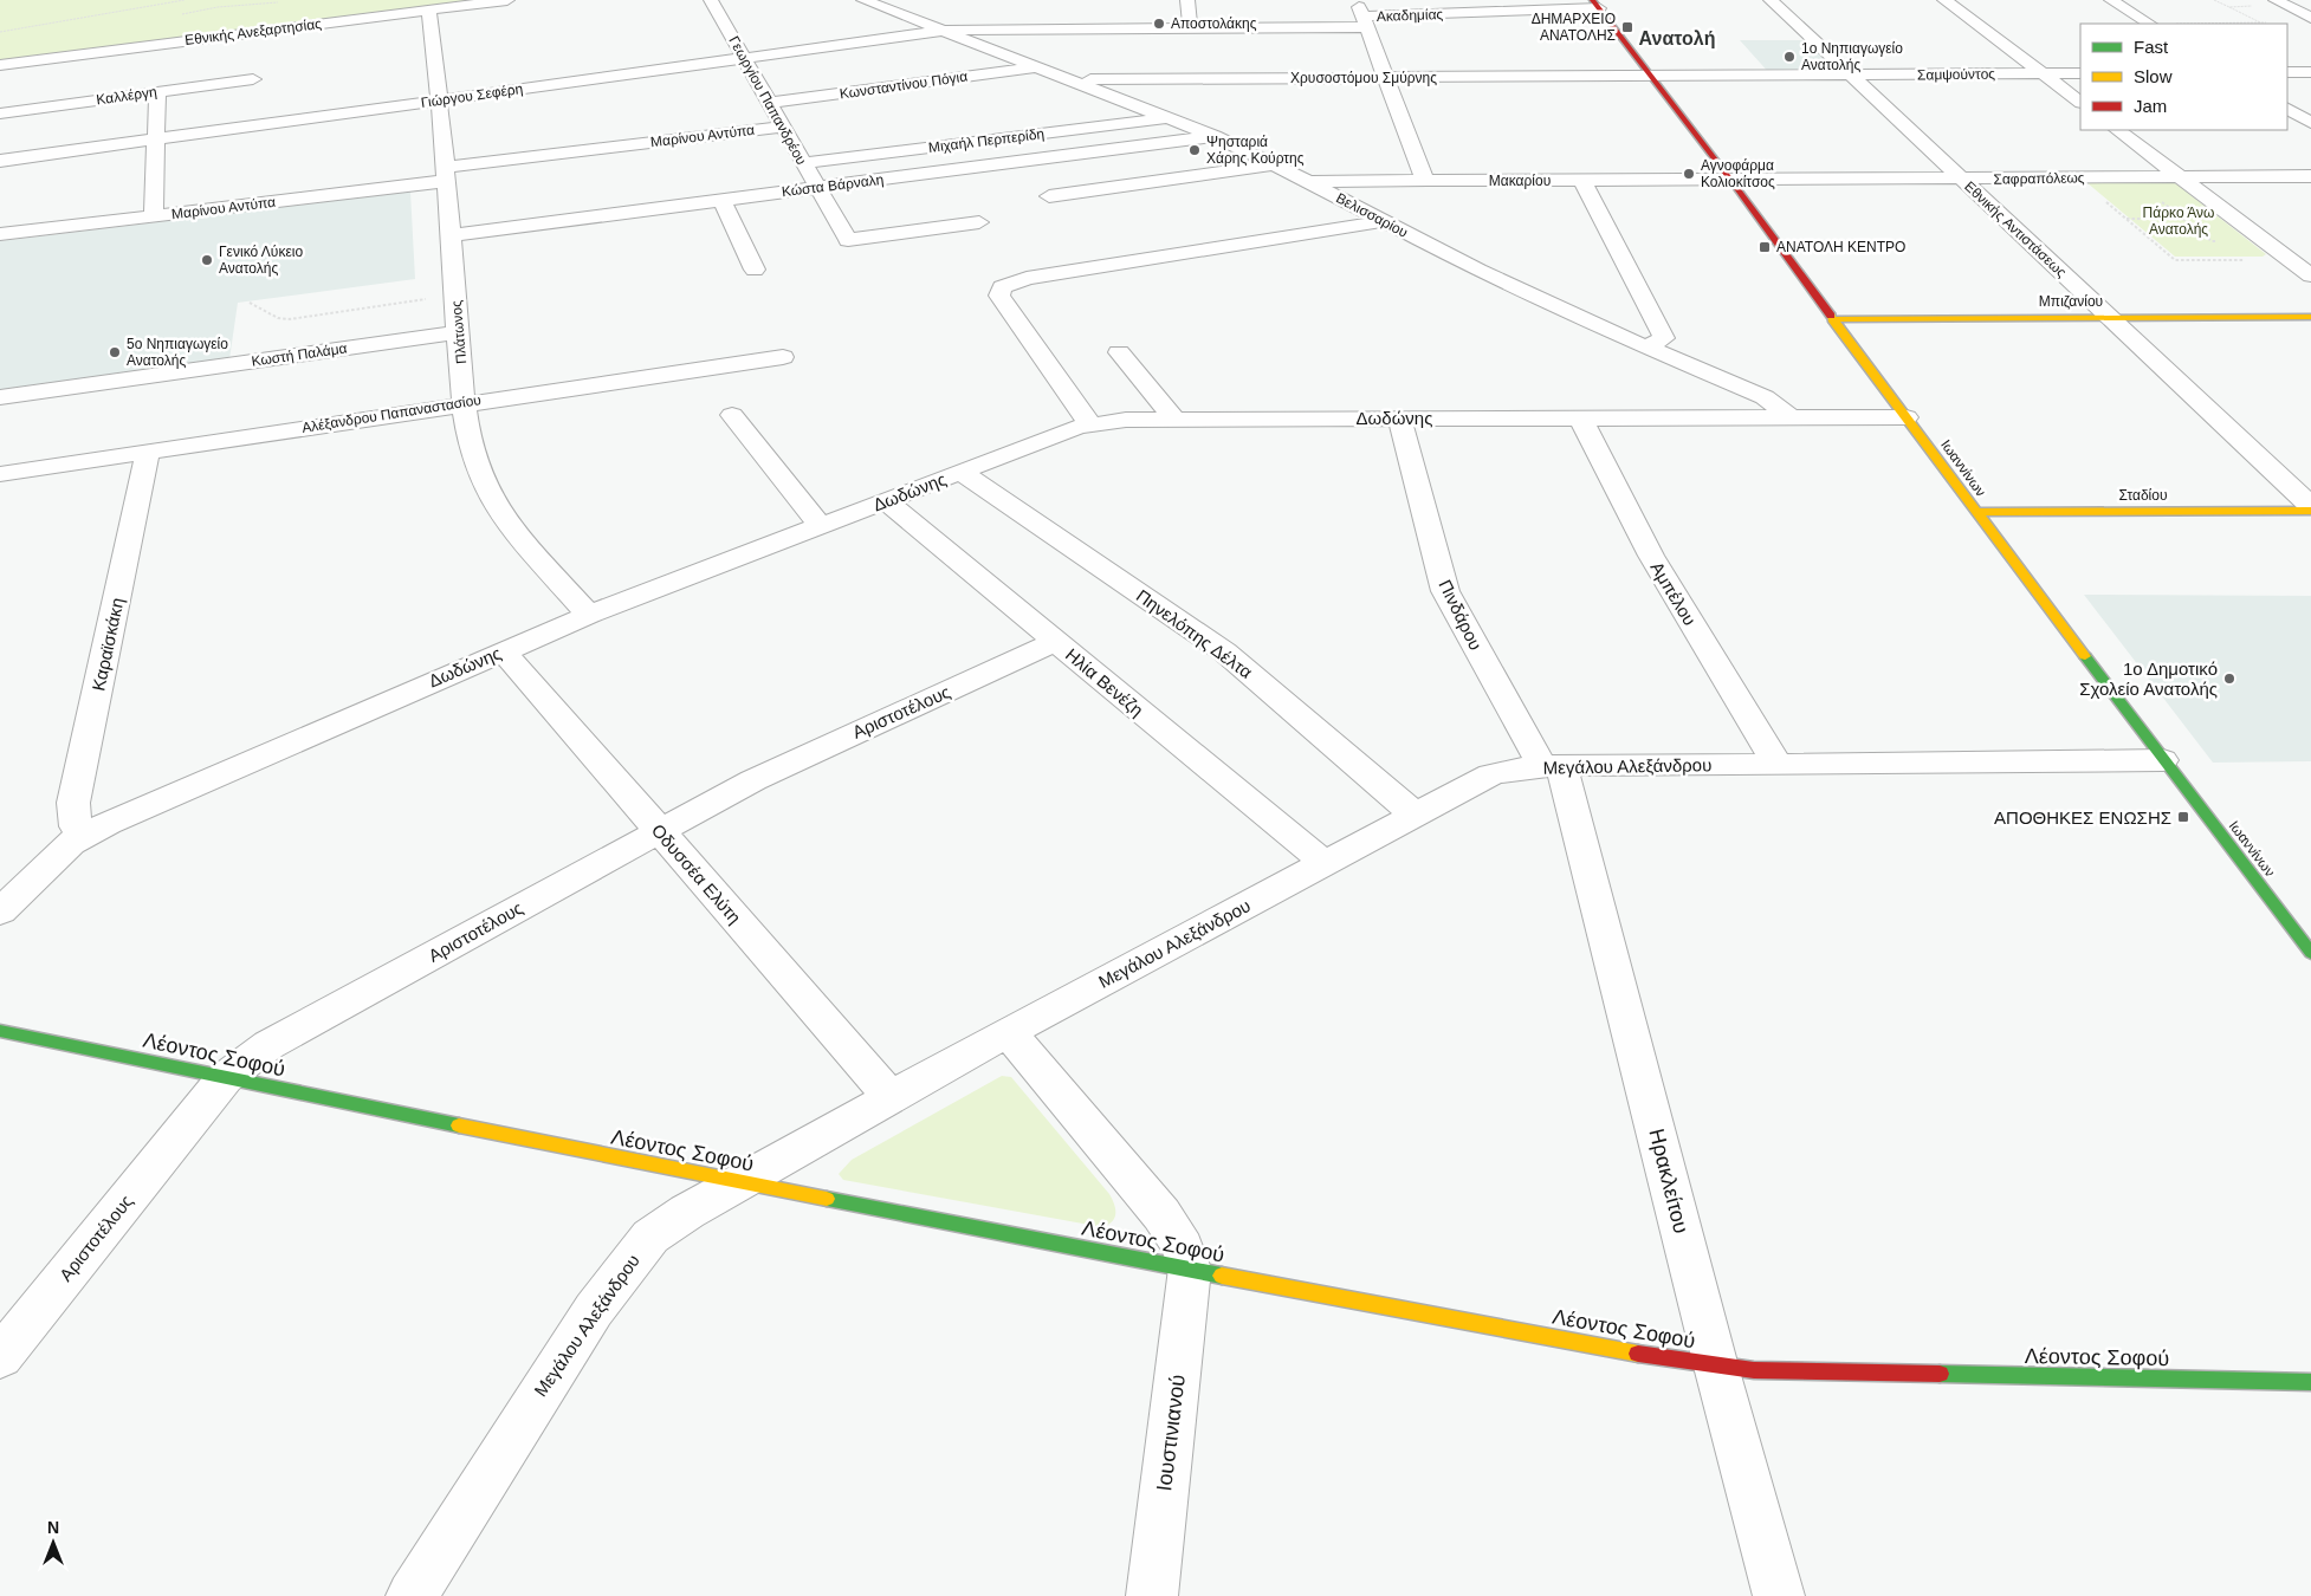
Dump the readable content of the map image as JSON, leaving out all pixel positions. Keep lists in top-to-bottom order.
{
  "streets": {
    "street": [
      "Ακαδημίας",
      "Εθνικής Ανεξαρτησίας",
      "Σαμψούντος",
      "Χρυσοστόμου Σμύρνης",
      "Κωνσταντίνου Πόγια",
      "Καλλέργη",
      "Γιώργου Σεφέρη",
      "Γεωργίου Παπανδρέου",
      "Μαρίνου Αντύπα",
      "Μιχαήλ Περπερίδη",
      "Σαφραπόλεως",
      "Μακαρίου",
      "Κώστα Βάρναλη",
      "Βελισσαρίου",
      "Εθνικής Αντιστάσεως",
      "Μπιζανίου",
      "Πλάτωνος",
      "Κωστή Παλάμα",
      "Αλέξανδρου Παπαναστασίου",
      "Δωδώνης",
      "Ιωαννίνων",
      "Σταδίου",
      "Αμπέλου",
      "Πινδάρου",
      "Πηνελόπης Δέλτα",
      "Καραϊσκάκη",
      "Ηλία Βενέζη",
      "Αριστοτέλους",
      "Μεγάλου Αλεξάνδρου",
      "Οδυσσέα Ελύτη",
      "Λέοντος Σοφού",
      "Ηρακλείτου",
      "Ιουστινιανού"
    ]
  },
  "crossings": [
    ["Ακαδημίας", "Γιώργου Σεφέρη"],
    ["Ακαδημίας", "Βελισσαρίου"],
    ["Ακαδημίας", "Ιωαννίνων"],
    ["Εθνικής Ανεξαρτησίας", "Πλάτωνος"],
    ["Σαμψούντος", "Χρυσοστόμου Σμύρνης"],
    ["Σαμψούντος", "Εθνικής Αντιστάσεως"],
    ["Σαμψούντος", "Ιωαννίνων"],
    ["Χρυσοστόμου Σμύρνης", "Βελισσαρίου"],
    ["Χρυσοστόμου Σμύρνης", "Ιωαννίνων"],
    ["Κωνσταντίνου Πόγια", "Γεωργίου Παπανδρέου"],
    ["Κωνσταντίνου Πόγια", "Βελισσαρίου"],
    ["Γιώργου Σεφέρη", "Γεωργίου Παπανδρέου"],
    ["Γιώργου Σεφέρη", "Βελισσαρίου"],
    ["Γιώργου Σεφέρη", "Πλάτωνος"],
    ["Γεωργίου Παπανδρέου", "Μαρίνου Αντύπα"],
    ["Γεωργίου Παπανδρέου", "Μιχαήλ Περπερίδη"],
    ["Γεωργίου Παπανδρέου", "Κώστα Βάρναλη"],
    ["Μαρίνου Αντύπα", "Πλάτωνος"],
    ["Μιχαήλ Περπερίδη", "Βελισσαρίου"],
    ["Σαφραπόλεως", "Μακαρίου"],
    ["Σαφραπόλεως", "Εθνικής Αντιστάσεως"],
    ["Σαφραπόλεως", "Ιωαννίνων"],
    ["Μακαρίου", "Βελισσαρίου"],
    ["Μακαρίου", "Ιωαννίνων"],
    ["Κώστα Βάρναλη", "Βελισσαρίου"],
    ["Κώστα Βάρναλη", "Πλάτωνος"],
    ["Βελισσαρίου", "Δωδώνης"],
    ["Εθνικής Αντιστάσεως", "Μπιζανίου"],
    ["Εθνικής Αντιστάσεως", "Σταδίου"],
    ["Μπιζανίου", "Ιωαννίνων"],
    ["Πλάτωνος", "Κωστή Παλάμα"],
    ["Πλάτωνος", "Αλέξανδρου Παπαναστασίου"],
    ["Πλάτωνος", "Δωδώνης"],
    ["Αλέξανδρου Παπαναστασίου", "Καραϊσκάκη"],
    ["Δωδώνης", "Ιωαννίνων"],
    ["Δωδώνης", "Αμπέλου"],
    ["Δωδώνης", "Πινδάρου"],
    ["Δωδώνης", "Πηνελόπης Δέλτα"],
    ["Δωδώνης", "Καραϊσκάκη"],
    ["Δωδώνης", "Ηλία Βενέζη"],
    ["Δωδώνης", "Οδυσσέα Ελύτη"],
    ["Ιωαννίνων", "Σταδίου"],
    ["Ιωαννίνων", "Μεγάλου Αλεξάνδρου"],
    ["Αμπέλου", "Μεγάλου Αλεξάνδρου"],
    ["Πινδάρου", "Μεγάλου Αλεξάνδρου"],
    ["Πινδάρου", "Ηρακλείτου"],
    ["Πηνελόπης Δέλτα", "Μεγάλου Αλεξάνδρου"],
    ["Ηλία Βενέζη", "Αριστοτέλους"],
    ["Ηλία Βενέζη", "Μεγάλου Αλεξάνδρου"],
    ["Αριστοτέλους", "Οδυσσέα Ελύτη"],
    ["Αριστοτέλους", "Λέοντος Σοφού"],
    ["Μεγάλου Αλεξάνδρου", "Οδυσσέα Ελύτη"],
    ["Μεγάλου Αλεξάνδρου", "Λέοντος Σοφού"],
    ["Μεγάλου Αλεξάνδρου", "Ηρακλείτου"],
    ["Λέοντος Σοφού", "Ηρακλείτου"],
    ["Λέοντος Σοφού", "Ιουστινιανού"]
  ],
  "districts": ["Ανατολή"],
  "parks": ["Πάρκο Άνω Ανατολής"],
  "places": {
    "other": [
      "Αποστολάκης",
      "1ο Νηπιαγωγείο Ανατολής",
      "Ψησταριά Χάρης Κούρτης",
      "Αγνοφάρμα Κολιοκίτσος",
      "Γενικό Λύκειο Ανατολής",
      "5ο Νηπιαγωγείο Ανατολής",
      "1ο Δημοτικό Σχολείο Ανατολής"
    ],
    "transit": ["ΔΗΜΑΡΧΕΙΟ ΑΝΑΤΟΛΗΣ", "ΑΝΑΤΟΛΗ ΚΕΝΤΡΟ", "ΑΠΟΘΗΚΕΣ ΕΝΩΣΗΣ"]
  },
  "legend": ["Fast", "Slow", "Jam"],
  "north": "top"
}
